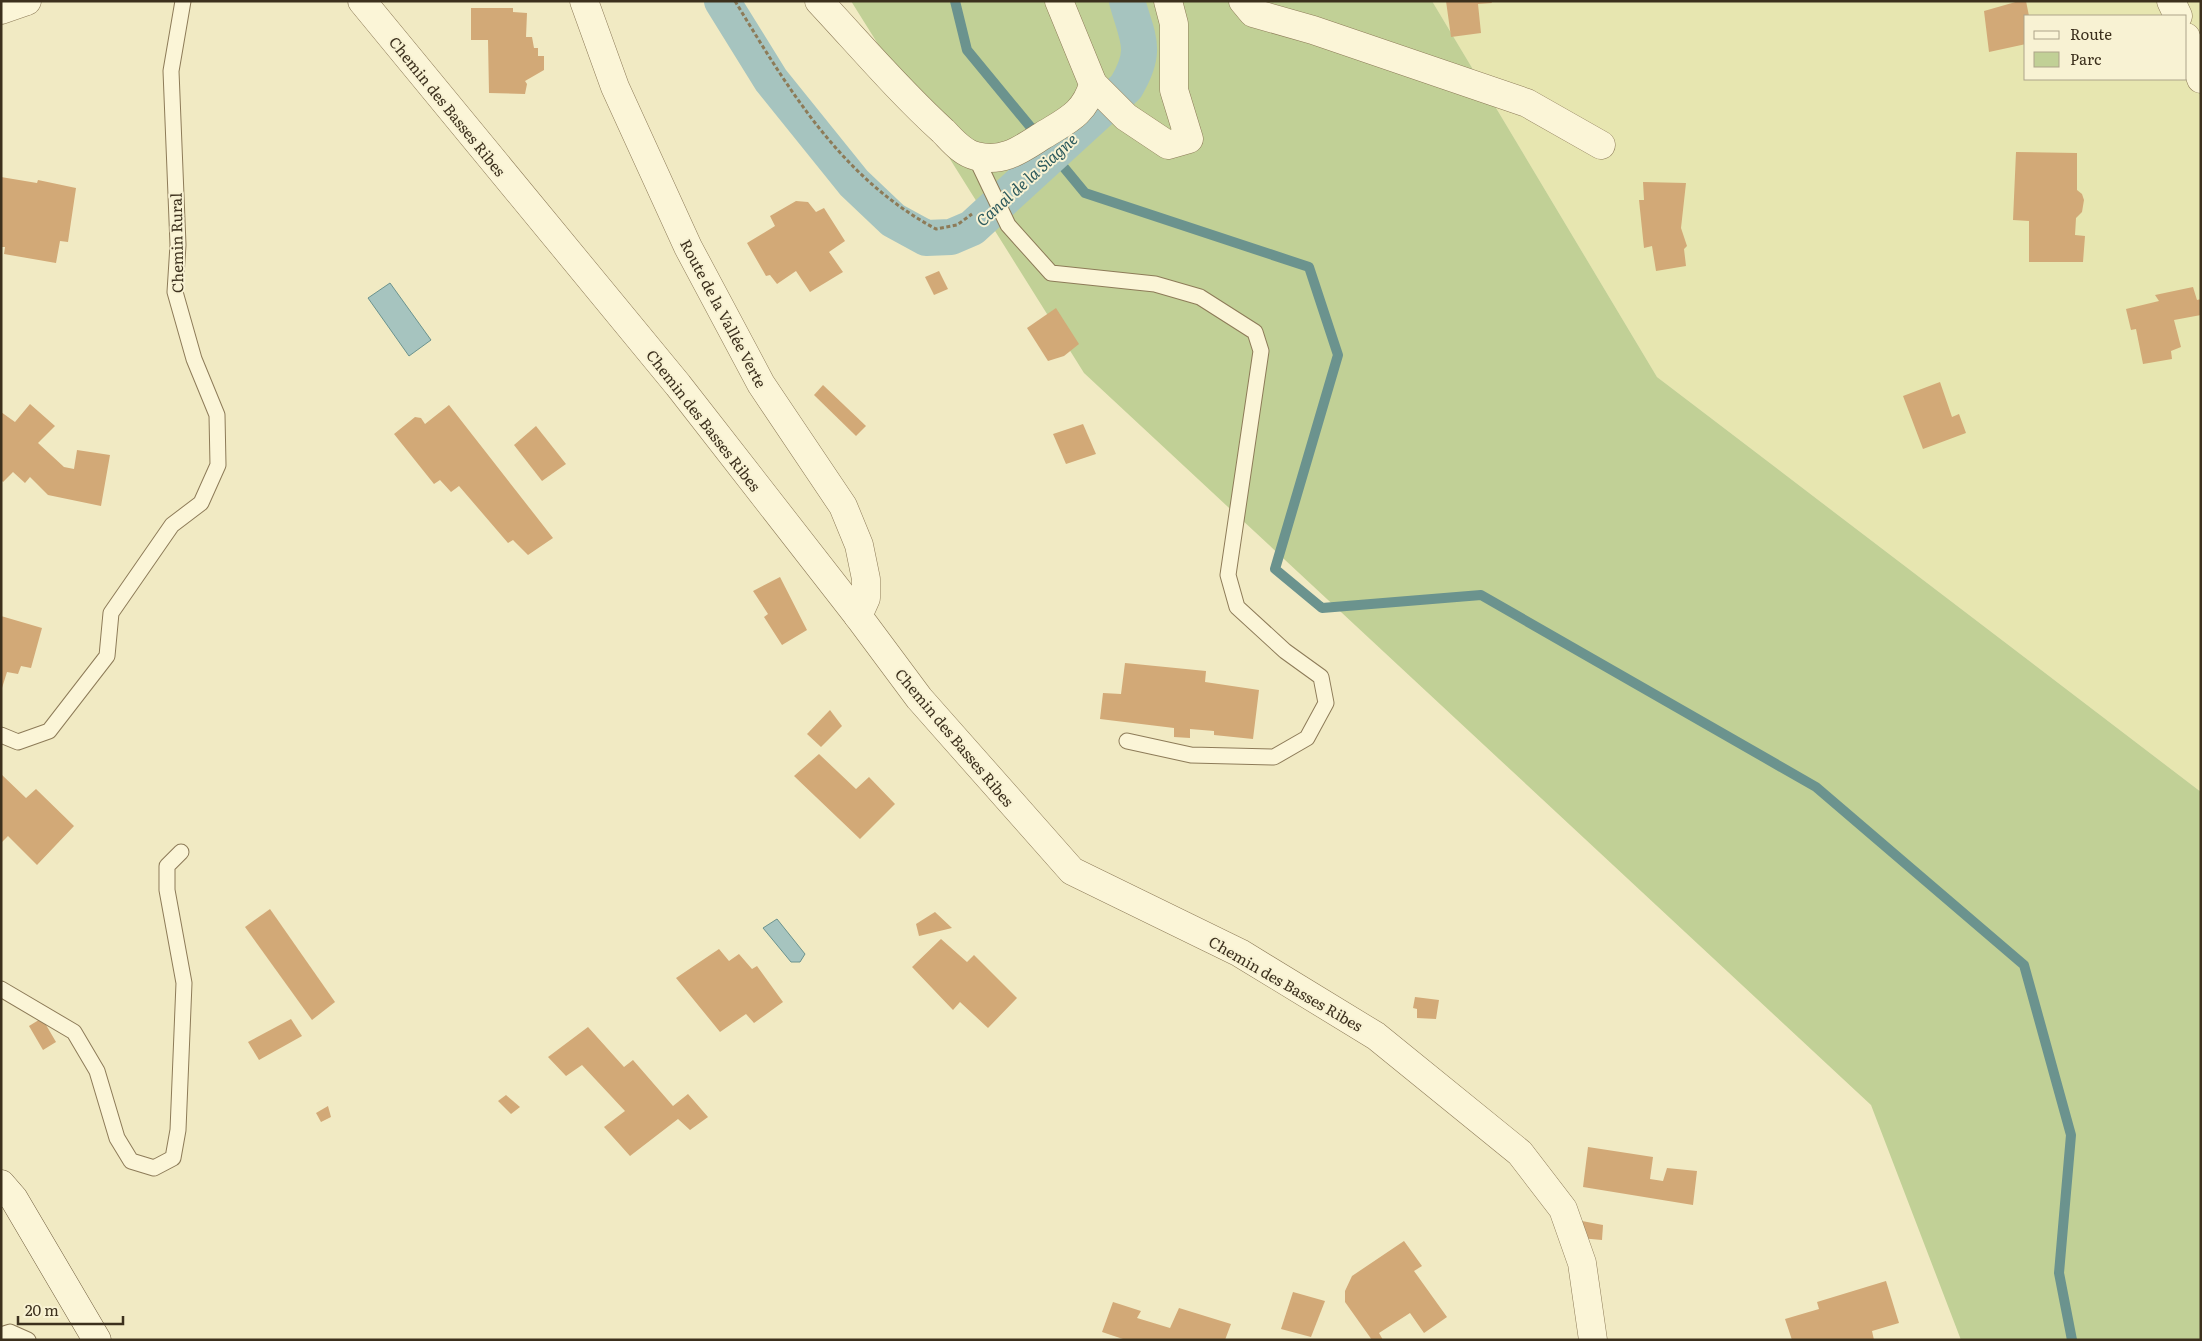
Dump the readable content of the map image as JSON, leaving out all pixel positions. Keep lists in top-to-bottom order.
{
  "streets": {
    "street": ["Chemin des Basses Ribes", "Route de la Vallée Verte"],
    "lane": ["Chemin Rural"]
  },
  "crossings": [
    ["Chemin des Basses Ribes", "Route de la Vallée Verte"]
  ],
  "water": ["Canal de la Siagne"],
  "legend": ["Route", "Parc"],
  "scale_bar": "20 m"
}
